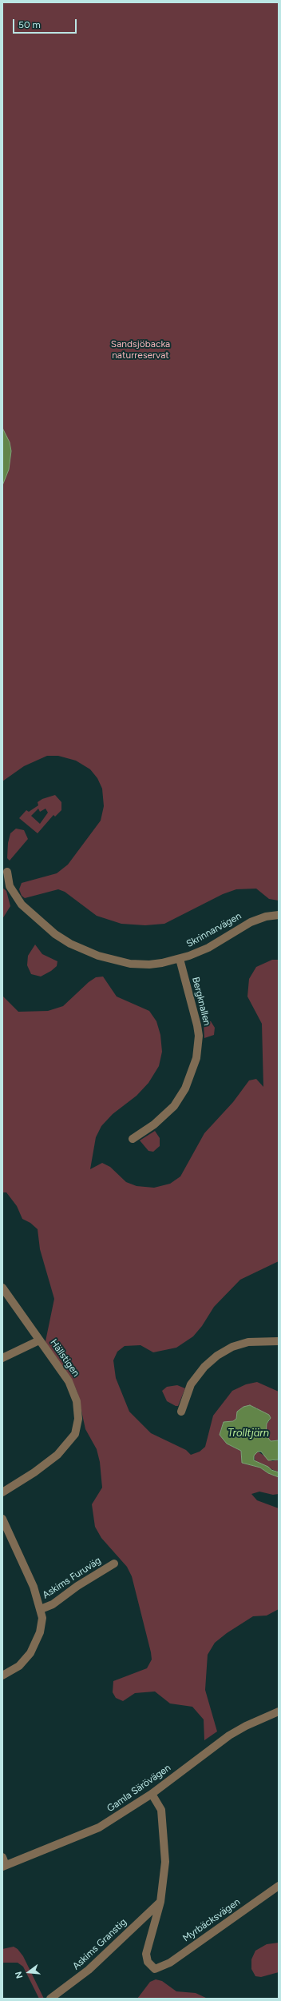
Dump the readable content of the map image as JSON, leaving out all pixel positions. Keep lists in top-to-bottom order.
{
  "streets": {
    "street": [
      "Skrinnarvägen",
      "Bergknallen",
      "Hällstigen",
      "Askims Furuväg",
      "Gamla Särövägen",
      "Myrbäcksvägen",
      "Askims Granstig"
    ]
  },
  "crossings": [
    ["Skrinnarvägen", "Bergknallen"],
    ["Myrbäcksvägen", "Askims Granstig"]
  ],
  "water": ["Trolltjärn"],
  "parks": ["Sandsjöbacka naturreservat"],
  "scale_bar": "50 m",
  "north": "left"
}
